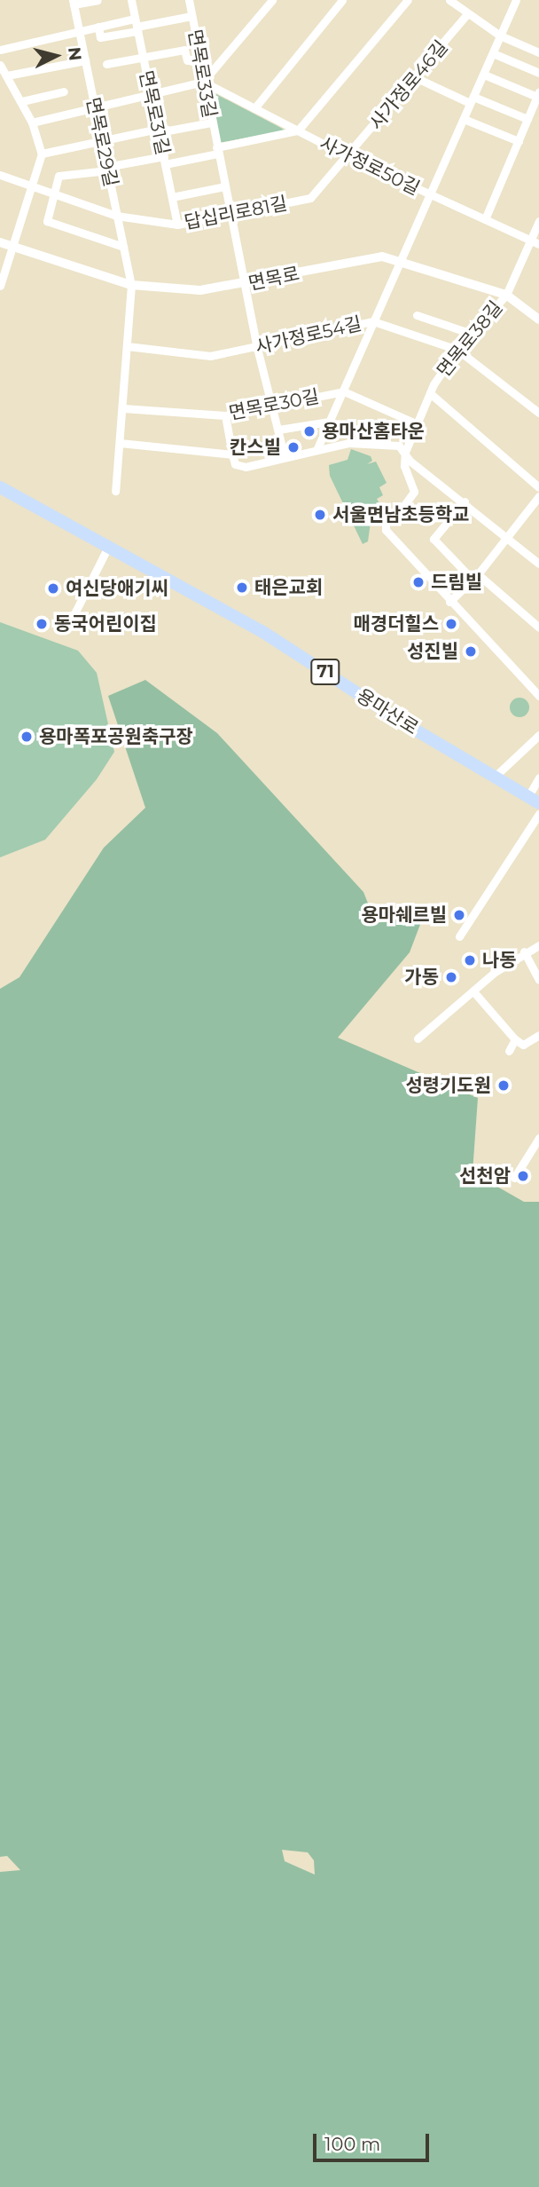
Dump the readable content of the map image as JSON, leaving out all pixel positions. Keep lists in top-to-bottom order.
{
  "streets": {
    "main road": ["71", "용마산로"],
    "street": [
      "면목로33길",
      "사가정로46길",
      "면목로31길",
      "면목로29길",
      "사가정로50길",
      "답십리로81길",
      "면목로",
      "사가정로54길",
      "면목로38길",
      "면목로30길"
    ]
  },
  "crossings": [
    ["면목로33길", "사가정로50길"],
    ["면목로33길", "답십리로81길"],
    ["면목로33길", "면목로"],
    ["면목로33길", "사가정로54길"],
    ["면목로33길", "면목로30길"],
    ["사가정로46길", "사가정로50길"],
    ["사가정로46길", "답십리로81길"],
    ["면목로31길", "답십리로81길"],
    ["면목로29길", "답십리로81길"],
    ["면목로29길", "면목로"],
    ["사가정로50길", "답십리로81길"],
    ["사가정로50길", "면목로38길"],
    ["면목로", "면목로38길"],
    ["사가정로54길", "면목로38길"],
    ["면목로38길", "면목로30길"]
  ],
  "places": [
    "용마산홈타운",
    "칸스빌",
    "서울면남초등학교",
    "드림빌",
    "태은교회",
    "여신당애기씨",
    "동국어린이집",
    "매경더힐스",
    "성진빌",
    "용마폭포공원축구장",
    "용마쉐르빌",
    "나동",
    "가동",
    "성령기도원",
    "선천암"
  ],
  "scale_bar": "100 m",
  "north": "right"
}
